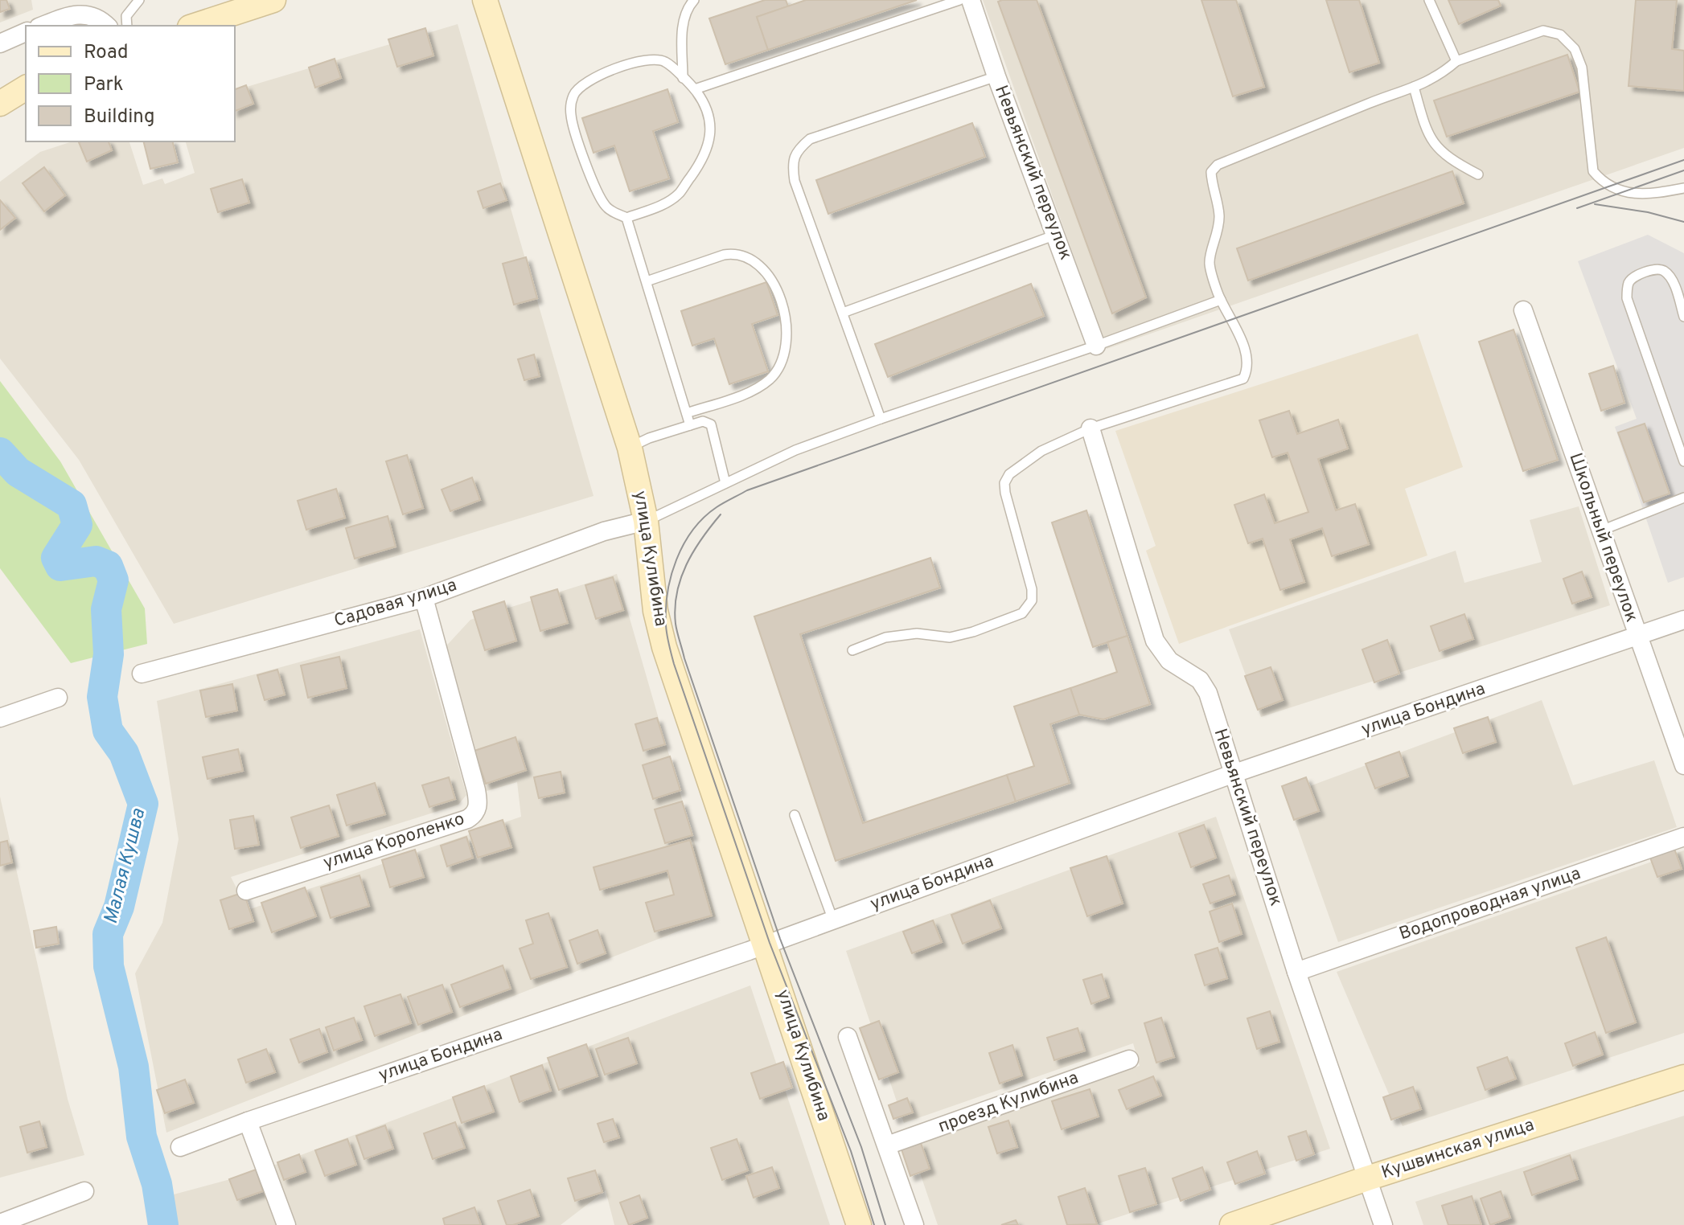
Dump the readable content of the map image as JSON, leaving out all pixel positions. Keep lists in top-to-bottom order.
{
  "streets": {
    "main road": ["улица Кулибина", "Кушвинская улица"],
    "street": [
      "Невьянский переулок",
      "Школьный переулок",
      "Садовая улица",
      "улица Бондина",
      "улица Короленко",
      "Водопроводная улица",
      "проезд Кулибина"
    ]
  },
  "crossings": [
    ["Невьянский переулок", "улица Бондина"],
    ["Невьянский переулок", "Водопроводная улица"],
    ["Невьянский переулок", "Кушвинская улица"],
    ["Школьный переулок", "улица Бондина"],
    ["улица Кулибина", "Садовая улица"],
    ["улица Кулибина", "улица Бондина"],
    ["Садовая улица", "улица Короленко"]
  ],
  "water": ["Малая Кушва"],
  "legend": ["Road", "Park", "Building"]
}
